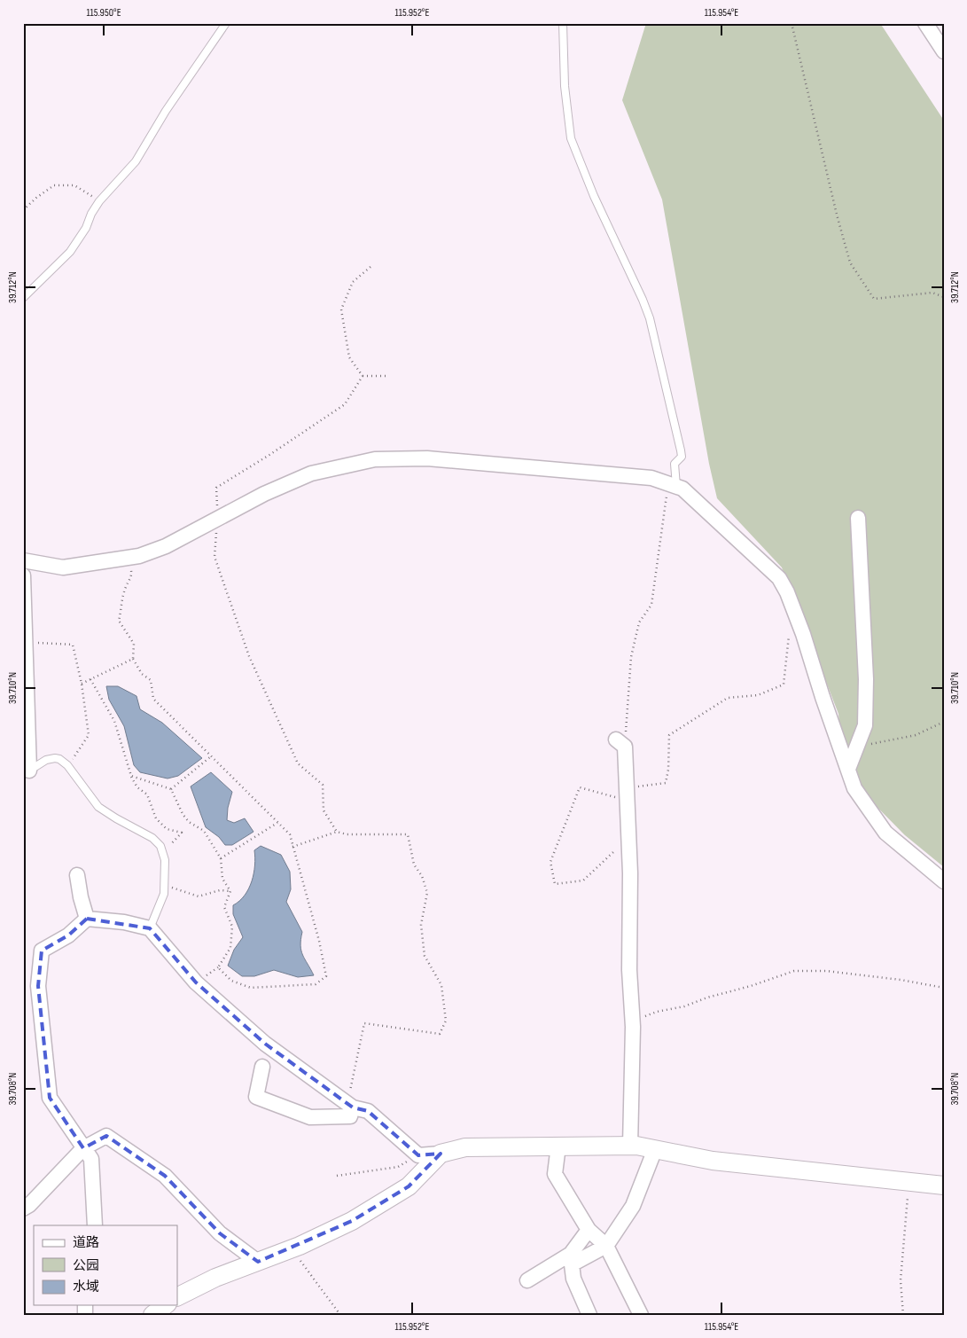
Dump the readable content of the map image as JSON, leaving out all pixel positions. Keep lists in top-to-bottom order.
{
  "legend": ["道路", "公园", "水域"],
  "coordinates": [
    "115.950°E",
    "115.952°E",
    "115.954°E",
    "39.712°N",
    "39.710°N",
    "39.708°N"
  ]
}
